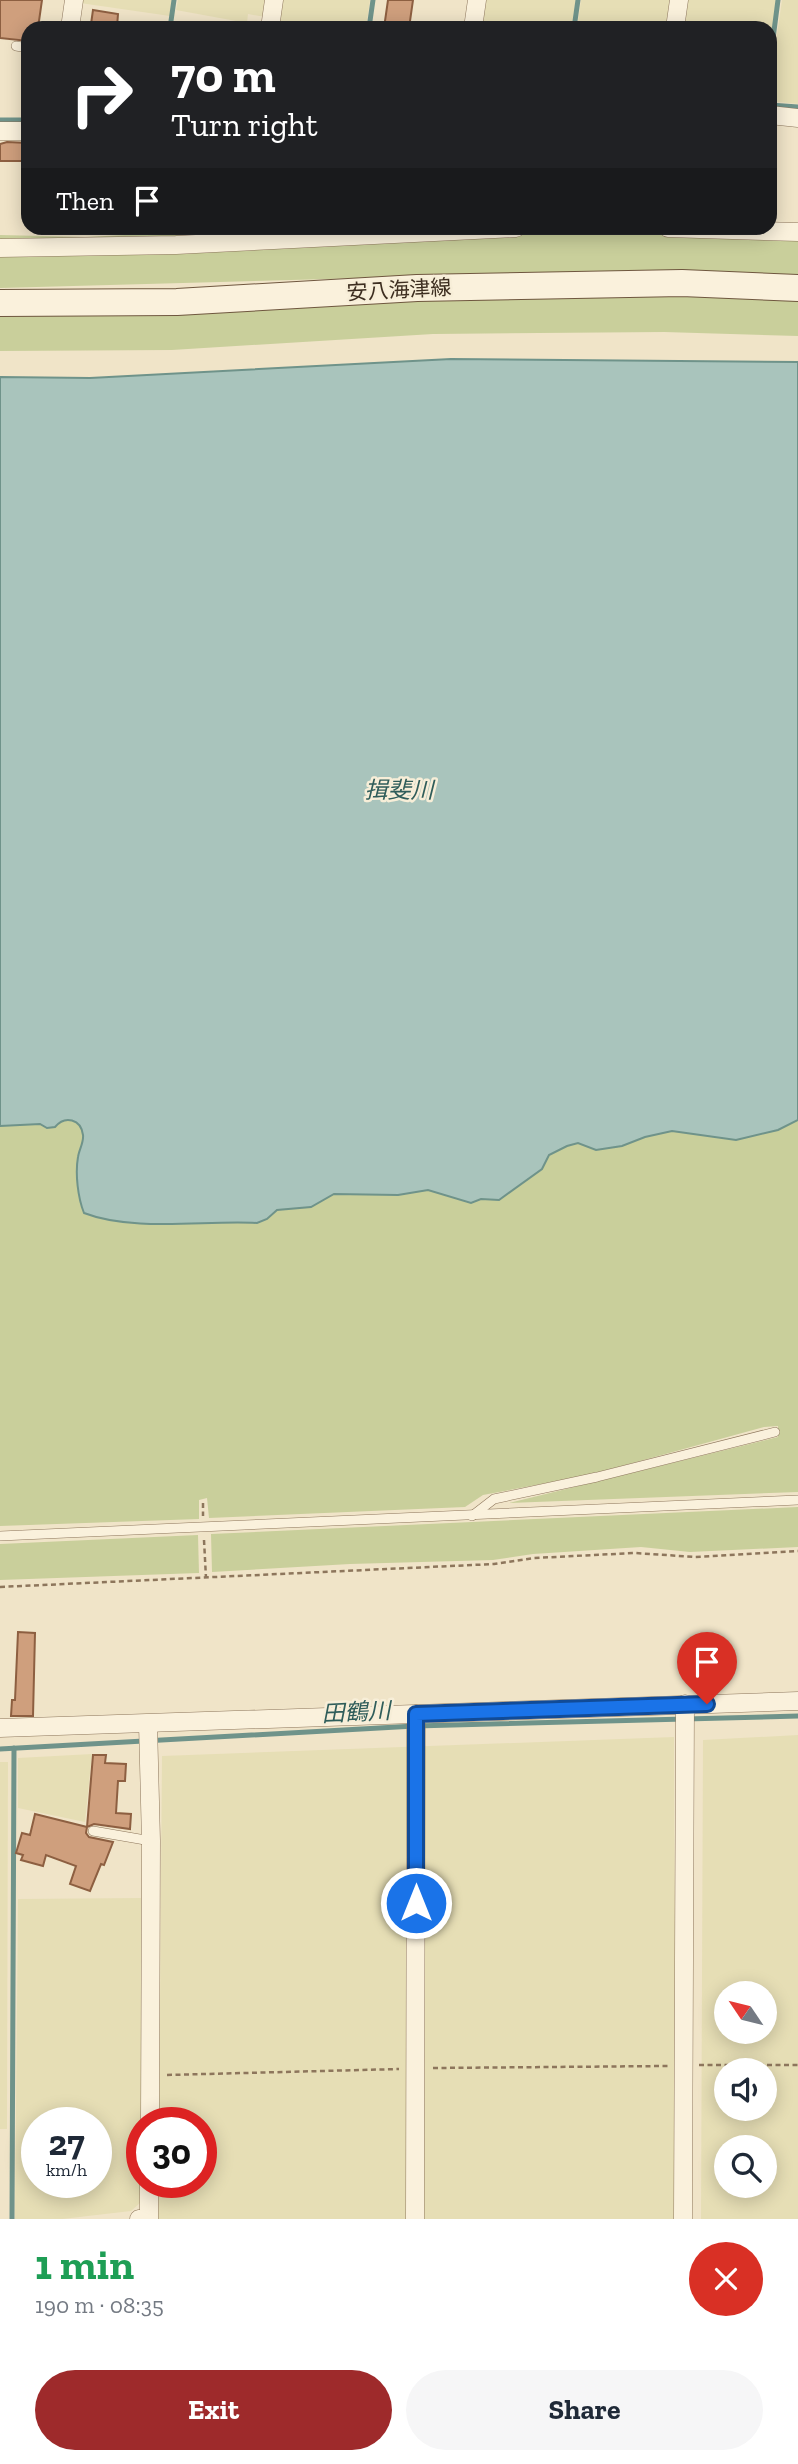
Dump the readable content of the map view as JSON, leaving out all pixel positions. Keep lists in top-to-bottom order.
{
  "streets": {
    "main road": ["安八海津線"]
  },
  "water": ["揖斐川", "田鶴川"],
  "north": "top left",
  "page": {
    "turn": ["70 m", "Turn right"],
    "then": "Then",
    "speed": "27 km/h",
    "limit": "30",
    "heading": ["1 min", "190 m · 08:35"],
    "buttons": ["Exit", "Share"]
  }
}
